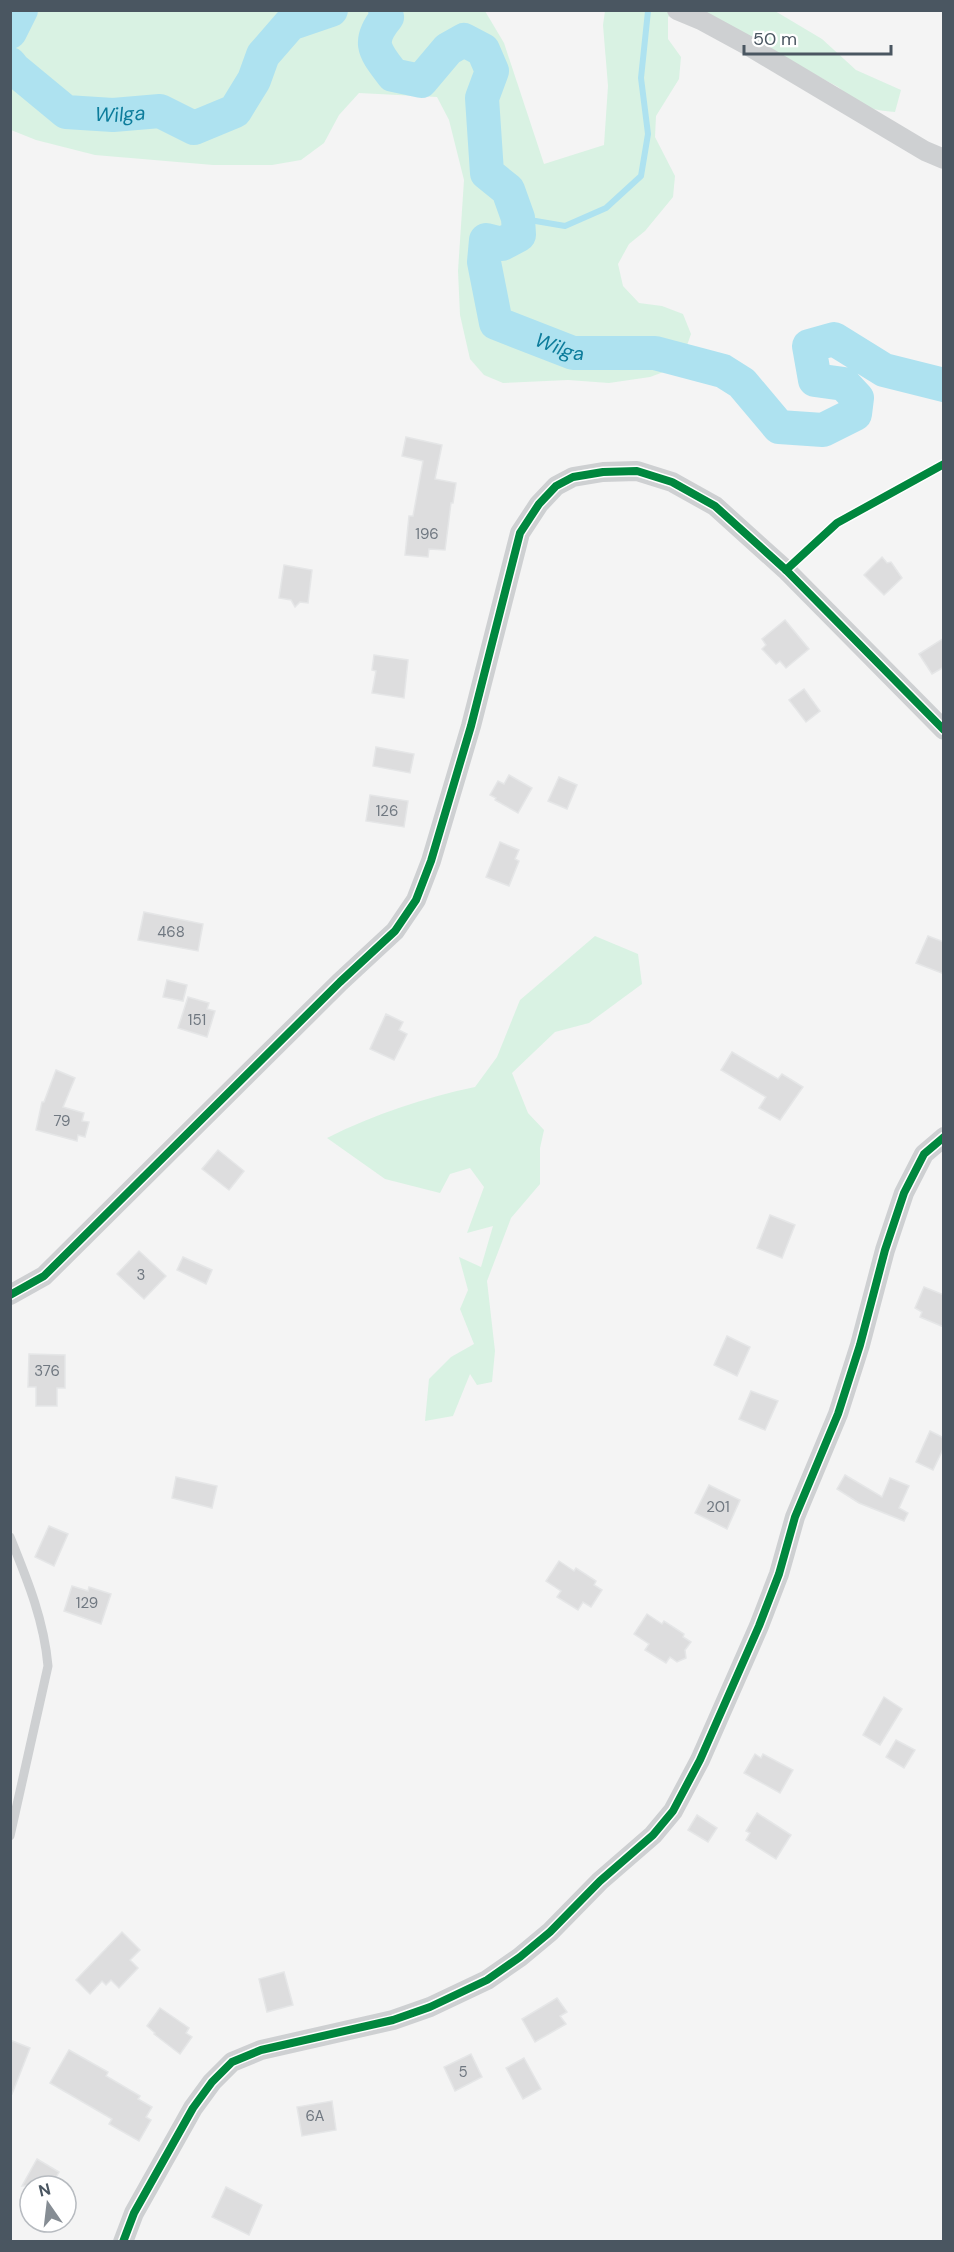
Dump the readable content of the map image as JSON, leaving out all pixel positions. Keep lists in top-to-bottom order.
{
  "water": ["Wilga"],
  "house_numbers": [
    "196",
    "126",
    "468",
    "151",
    "79",
    "3",
    "376",
    "201",
    "129",
    "5",
    "6A"
  ],
  "scale_bar": "50 m",
  "north": "top"
}
